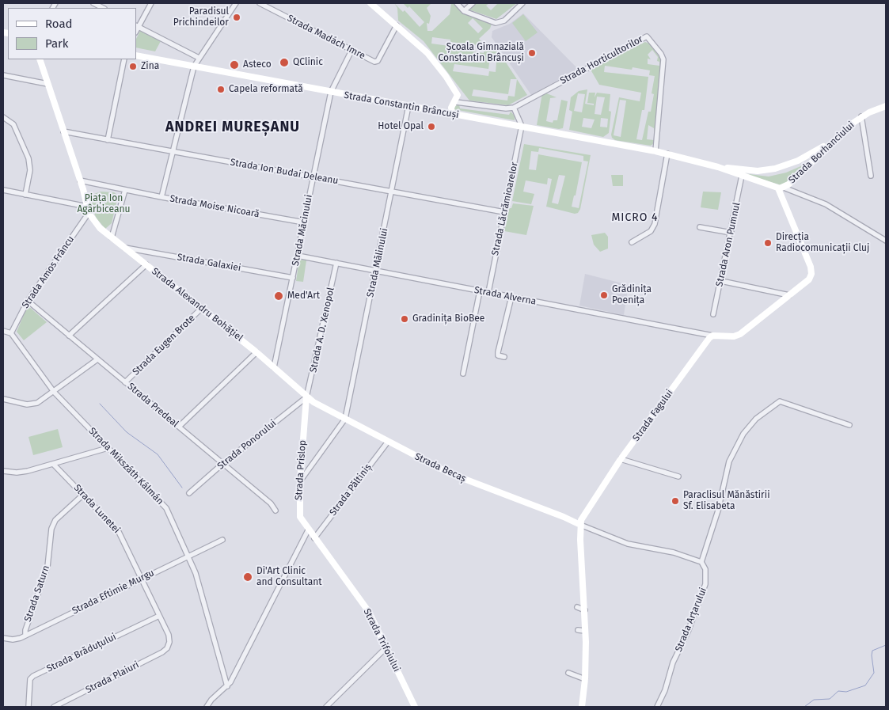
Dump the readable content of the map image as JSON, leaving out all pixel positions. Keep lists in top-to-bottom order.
{
  "streets": {
    "main road": [
      "Strada Constantin Brâncuși",
      "Strada Borhanciului",
      "Strada Alexandru Bohățiel",
      "Strada Fagului",
      "Strada Becaș",
      "Strada Prislop",
      "Strada Trifoiului"
    ],
    "street": [
      "Strada Madách Imre",
      "Strada Horticultorilor",
      "Strada Ion Budai Deleanu",
      "Strada Moise Nicoară",
      "Strada Lăcrămioarelor",
      "Strada Măcinului",
      "Strada Aron Pumnul",
      "Strada Galaxiei",
      "Strada Mălinului",
      "Strada Amos Frâncu",
      "Strada Alverna",
      "Strada A. D. Xenopol",
      "Strada Eugen Brote",
      "Strada Predeal",
      "Strada Ponorului",
      "Strada Mikszáth Kálmán",
      "Strada Păltiniș",
      "Strada Lunetei",
      "Strada Eftimie Murgu",
      "Strada Saturn",
      "Strada Arțarului",
      "Strada Brăduțului",
      "Strada Plaiuri"
    ]
  },
  "crossings": [
    ["Strada Madách Imre", "Strada Măcinului"],
    ["Strada Horticultorilor", "Strada Constantin Brâncuși"],
    ["Strada Constantin Brâncuși", "Strada Borhanciului"],
    ["Strada Constantin Brâncuși", "Strada Lăcrămioarelor"],
    ["Strada Constantin Brâncuși", "Strada Măcinului"],
    ["Strada Constantin Brâncuși", "Strada Aron Pumnul"],
    ["Strada Constantin Brâncuși", "Strada Mălinului"],
    ["Strada Ion Budai Deleanu", "Strada Lăcrămioarelor"],
    ["Strada Ion Budai Deleanu", "Strada Măcinului"],
    ["Strada Ion Budai Deleanu", "Strada Mălinului"],
    ["Strada Moise Nicoară", "Strada Măcinului"],
    ["Strada Lăcrămioarelor", "Strada Alverna"],
    ["Strada Măcinului", "Strada Galaxiei"],
    ["Strada Măcinului", "Strada Alverna"],
    ["Strada Măcinului", "Strada Alexandru Bohățiel"],
    ["Strada Galaxiei", "Strada Alexandru Bohățiel"],
    ["Strada Mălinului", "Strada Alverna"],
    ["Strada Mălinului", "Strada Becaș"],
    ["Strada Amos Frâncu", "Strada Alexandru Bohățiel"],
    ["Strada Amos Frâncu", "Strada Predeal"],
    ["Strada Amos Frâncu", "Strada Mikszáth Kálmán"],
    ["Strada Alverna", "Strada A. D. Xenopol"],
    ["Strada Alverna", "Strada Fagului"],
    ["Strada Alexandru Bohățiel", "Strada A. D. Xenopol"],
    ["Strada Alexandru Bohățiel", "Strada Eugen Brote"],
    ["Strada Alexandru Bohățiel", "Strada Ponorului"],
    ["Strada Alexandru Bohățiel", "Strada Becaș"],
    ["Strada Alexandru Bohățiel", "Strada Prislop"],
    ["Strada A. D. Xenopol", "Strada Ponorului"],
    ["Strada A. D. Xenopol", "Strada Becaș"],
    ["Strada A. D. Xenopol", "Strada Prislop"],
    ["Strada Eugen Brote", "Strada Predeal"],
    ["Strada Predeal", "Strada Ponorului"],
    ["Strada Fagului", "Strada Becaș"],
    ["Strada Ponorului", "Strada Becaș"],
    ["Strada Ponorului", "Strada Prislop"],
    ["Strada Mikszáth Kálmán", "Strada Eftimie Murgu"],
    ["Strada Becaș", "Strada Prislop"],
    ["Strada Becaș", "Strada Păltiniș"],
    ["Strada Prislop", "Strada Păltiniș"],
    ["Strada Prislop", "Strada Trifoiului"],
    ["Strada Păltiniș", "Strada Trifoiului"],
    ["Strada Lunetei", "Strada Eftimie Murgu"],
    ["Strada Lunetei", "Strada Saturn"],
    ["Strada Lunetei", "Strada Brăduțului"],
    ["Strada Lunetei", "Strada Plaiuri"],
    ["Strada Eftimie Murgu", "Strada Saturn"]
  ],
  "districts": ["ANDREI MUREȘANU", "MICRO 4"],
  "parks": ["Piața Ion Agârbiceanu"],
  "places": [
    "Paradisul Prichindeilor",
    "Școala Gimnazială Constantin Brâncuși",
    "QClinic",
    "Asteco",
    "Zina",
    "Capela reformată",
    "Hotel Opal",
    "Direcția Radiocomunicații Cluj",
    "Grădinița Poenița",
    "Med'Art",
    "Gradinița BioBee",
    "Paraclisul Mănăstirii Sf. Elisabeta",
    "Di'Art Clinic and Consultant"
  ],
  "legend": ["Road", "Park"]
}
